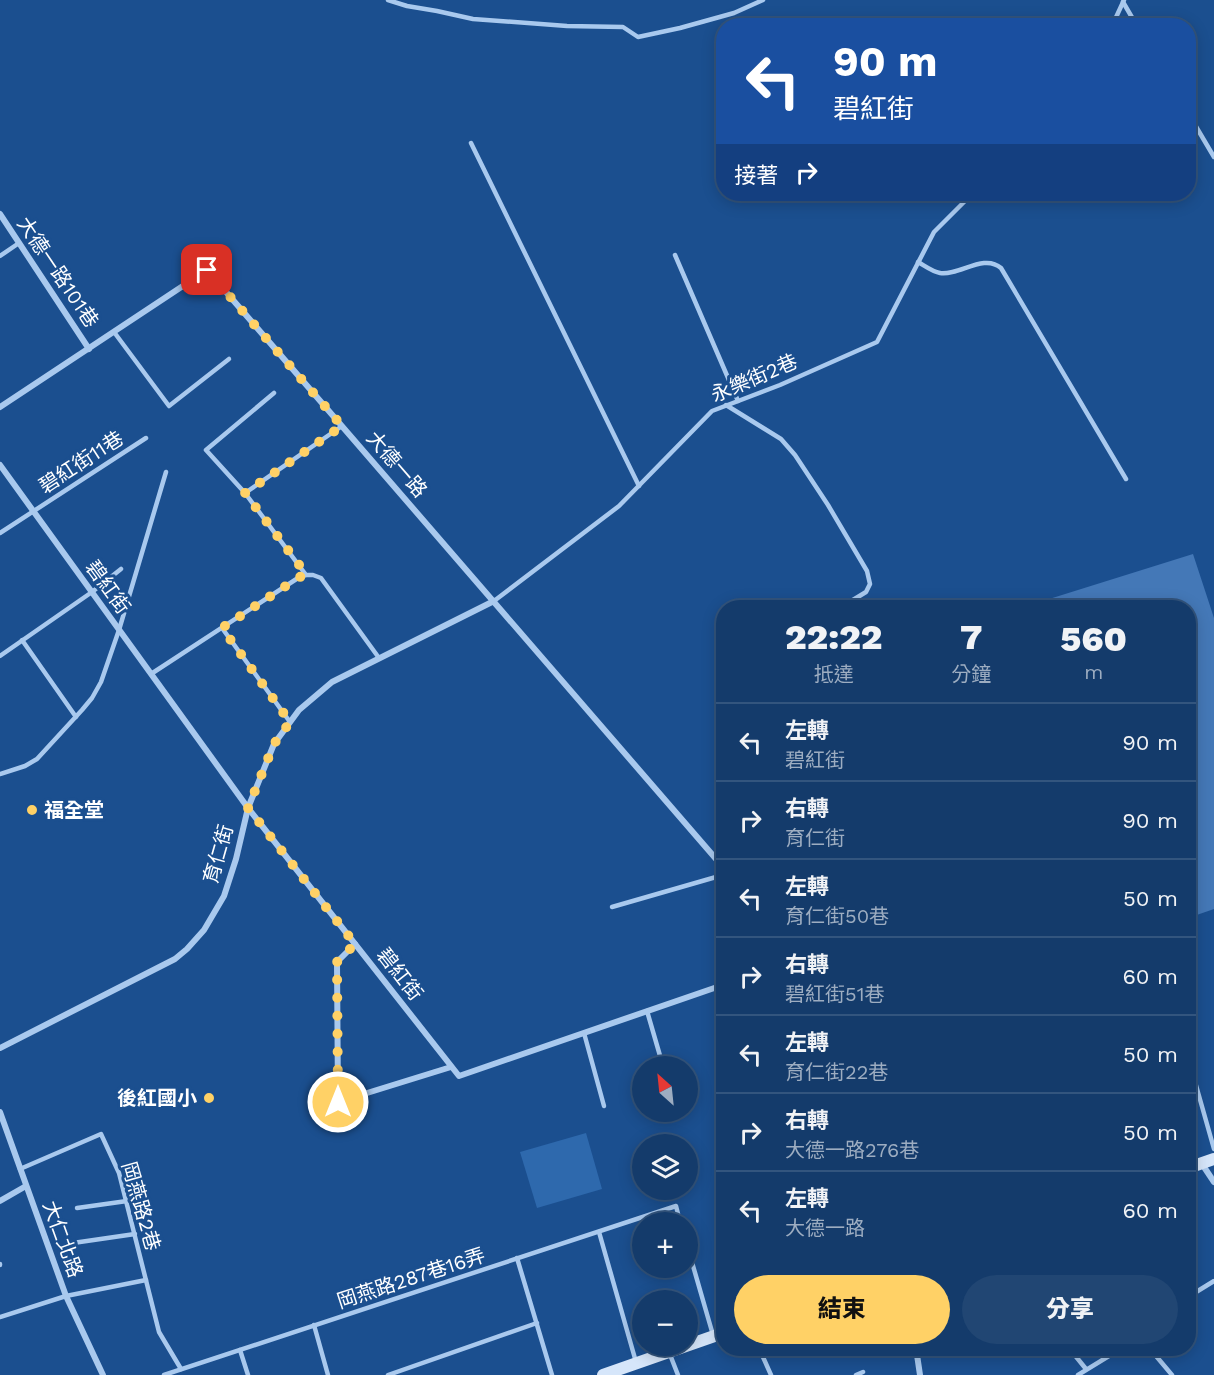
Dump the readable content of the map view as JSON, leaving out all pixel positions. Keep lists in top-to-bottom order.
{
  "streets": {
    "street": [
      "大德一路101巷",
      "大德一路",
      "碧紅街",
      "育仁街",
      "大仁北路"
    ],
    "lane": [
      "永樂街2巷",
      "碧紅街11巷",
      "岡燕路2巷",
      "岡燕路287巷16弄"
    ]
  },
  "crossings": [
    ["大德一路101巷", "大德一路"],
    ["永樂街2巷", "大德一路"],
    ["永樂街2巷", "育仁街"],
    ["碧紅街11巷", "碧紅街"],
    ["大德一路", "育仁街"],
    ["碧紅街", "育仁街"],
    ["岡燕路2巷", "大仁北路"],
    ["岡燕路2巷", "岡燕路287巷16弄"]
  ],
  "places": ["福全堂", "後紅國小"],
  "north": "top left",
  "page": {
    "turn": ["90 m", "碧紅街"],
    "then": "接著",
    "eta": [
      "22:22",
      "抵達",
      "7",
      "分鐘",
      "560",
      "m"
    ],
    "list": [
      {
        "name": "左轉",
        "note": "碧紅街",
        "value": "90 m"
      },
      {
        "name": "右轉",
        "note": "育仁街",
        "value": "90 m"
      },
      {
        "name": "左轉",
        "note": "育仁街50巷",
        "value": "50 m"
      },
      {
        "name": "右轉",
        "note": "碧紅街51巷",
        "value": "60 m"
      },
      {
        "name": "左轉",
        "note": "育仁街22巷",
        "value": "50 m"
      },
      {
        "name": "右轉",
        "note": "大德一路276巷",
        "value": "50 m"
      },
      {
        "name": "左轉",
        "note": "大德一路",
        "value": "60 m"
      }
    ],
    "map_buttons": ["+", "−"],
    "buttons": ["結束", "分享"]
  }
}
